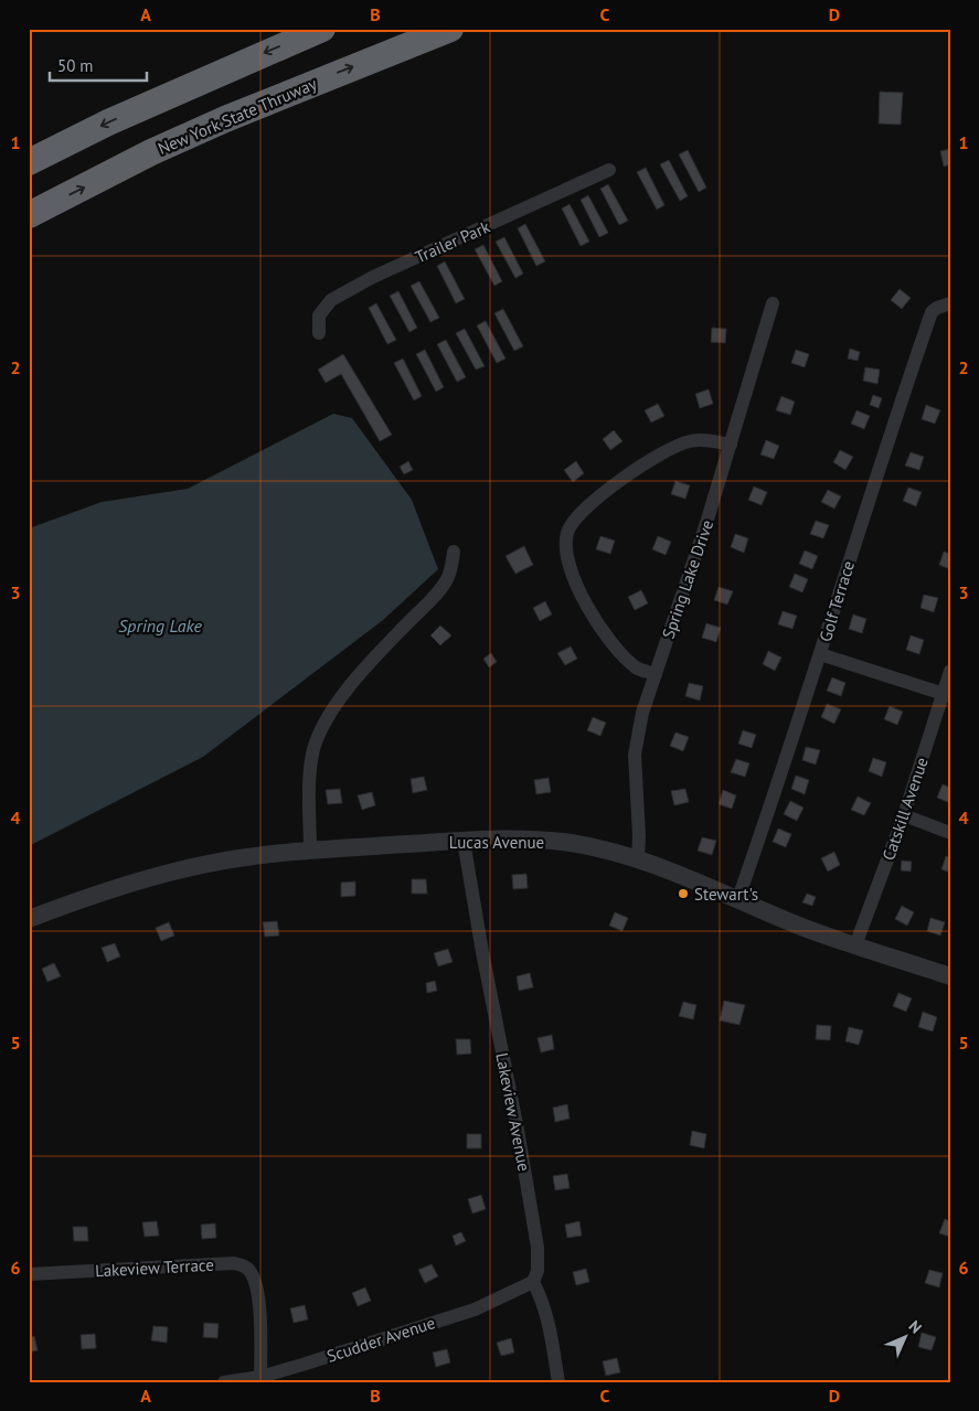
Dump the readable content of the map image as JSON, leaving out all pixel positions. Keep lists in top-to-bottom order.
{
  "streets": {
    "highway": ["New York State Thruway"],
    "street": [
      "Trailer Park",
      "Spring Lake Drive",
      "Golf Terrace",
      "Catskill Avenue",
      "Lucas Avenue",
      "Lakeview Avenue",
      "Lakeview Terrace",
      "Scudder Avenue"
    ]
  },
  "crossings": [
    ["Spring Lake Drive", "Lucas Avenue"],
    ["Golf Terrace", "Lucas Avenue"],
    ["Catskill Avenue", "Lucas Avenue"],
    ["Lucas Avenue", "Lakeview Avenue"],
    ["Lakeview Avenue", "Scudder Avenue"],
    ["Lakeview Terrace", "Scudder Avenue"]
  ],
  "water": ["Spring Lake"],
  "places": ["Stewart's"],
  "scale_bar": "50 m",
  "north": "top right",
  "grid": {
    "columns": [
      "A",
      "B",
      "C",
      "D"
    ],
    "rows": [
      "1",
      "2",
      "3",
      "4",
      "5",
      "6"
    ]
  }
}
